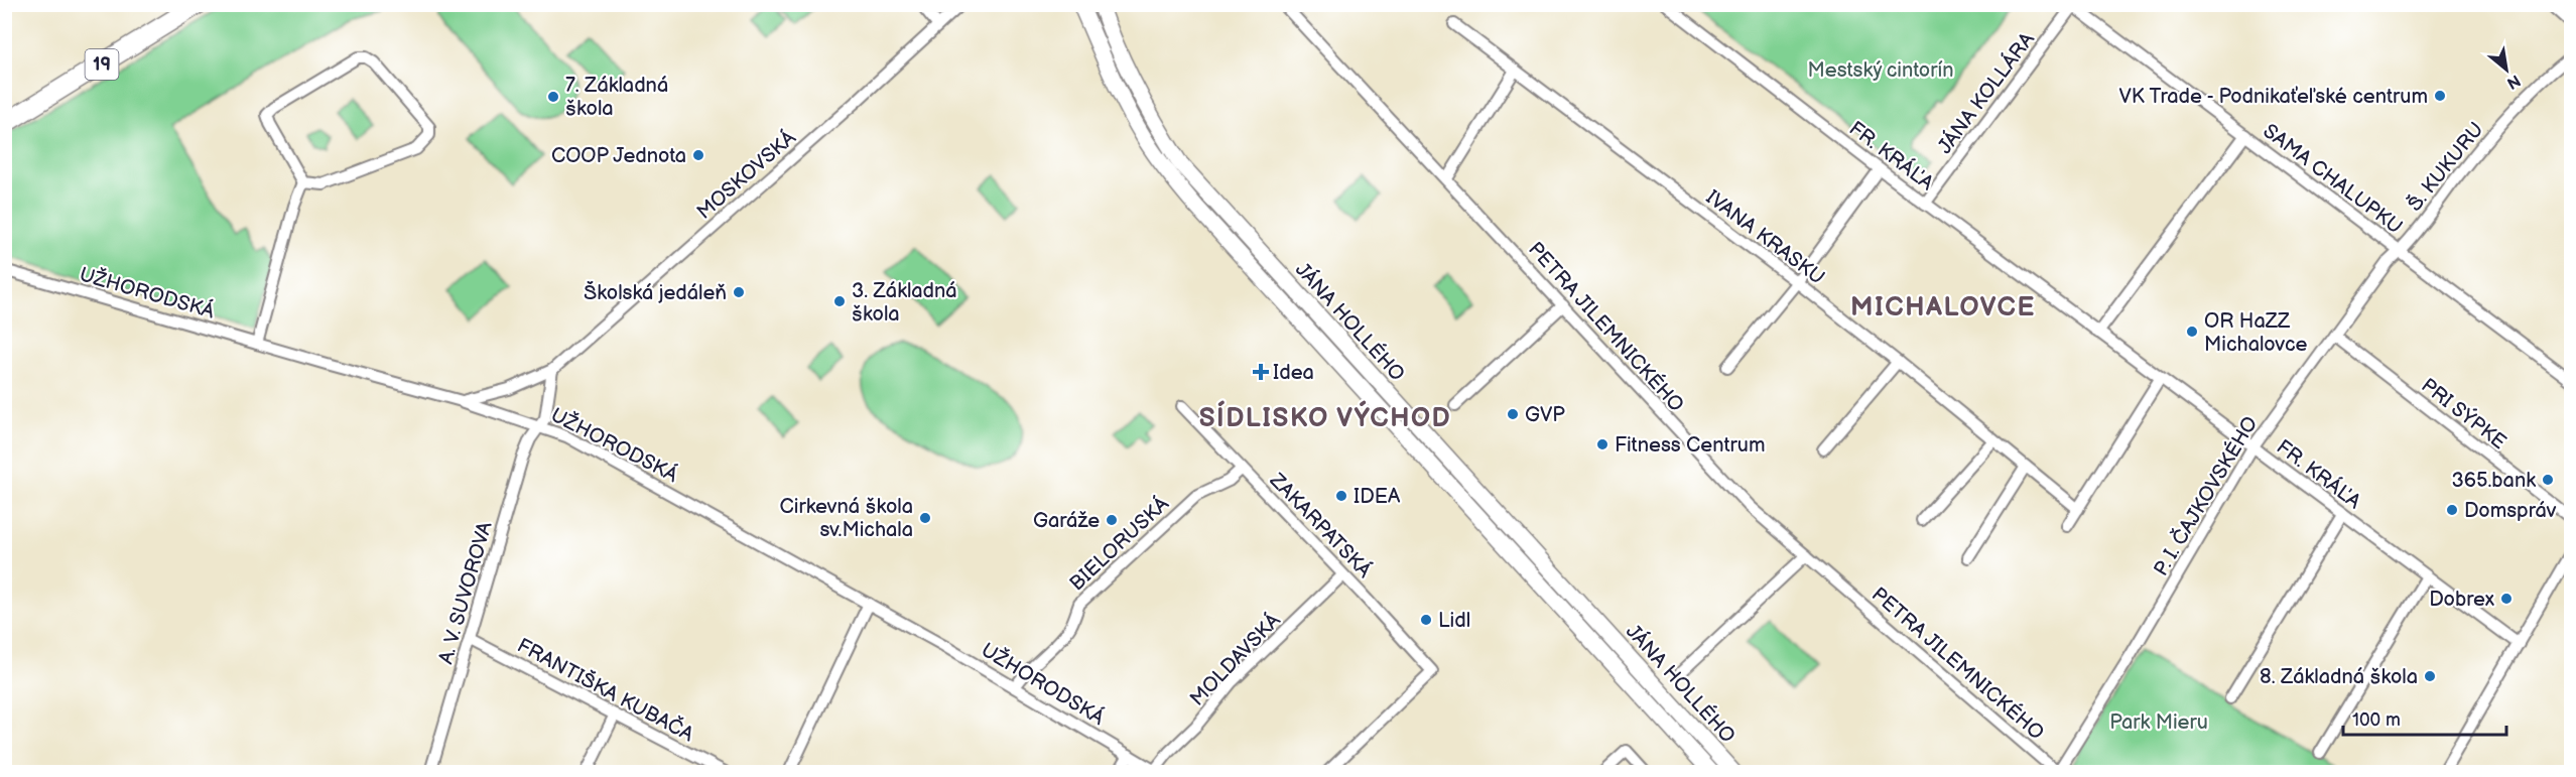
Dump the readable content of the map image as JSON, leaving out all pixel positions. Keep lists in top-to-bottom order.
{
  "streets": {
    "main road": ["19"],
    "street": [
      "JÁNA KOLLÁRA",
      "FR. KRÁĽA",
      "Š. KUKURU",
      "MOSKOVSKÁ",
      "SAMA CHALUPKU",
      "IVANA KRASKU",
      "UŽHORODSKÁ",
      "JÁNA HOLLÉHO",
      "PETRA JILEMNICKÉHO",
      "PRI SÝPKE",
      "P. I. ČAJKOVSKÉHO",
      "ZAKARPATSKÁ",
      "BIELORUSKÁ",
      "A. V. SUVOROVA",
      "MOLDAVSKÁ",
      "FRANTIŠKA KUBAČA"
    ]
  },
  "crossings": [
    ["JÁNA KOLLÁRA", "FR. KRÁĽA"],
    ["JÁNA KOLLÁRA", "SAMA CHALUPKU"],
    ["FR. KRÁĽA", "P. I. ČAJKOVSKÉHO"],
    ["Š. KUKURU", "SAMA CHALUPKU"],
    ["Š. KUKURU", "P. I. ČAJKOVSKÉHO"],
    ["MOSKOVSKÁ", "UŽHORODSKÁ"],
    ["SAMA CHALUPKU", "P. I. ČAJKOVSKÉHO"],
    ["UŽHORODSKÁ", "BIELORUSKÁ"],
    ["UŽHORODSKÁ", "A. V. SUVOROVA"],
    ["UŽHORODSKÁ", "MOLDAVSKÁ"],
    ["PETRA JILEMNICKÉHO", "P. I. ČAJKOVSKÉHO"],
    ["PRI SÝPKE", "P. I. ČAJKOVSKÉHO"],
    ["ZAKARPATSKÁ", "BIELORUSKÁ"],
    ["ZAKARPATSKÁ", "MOLDAVSKÁ"],
    ["A. V. SUVOROVA", "FRANTIŠKA KUBAČA"]
  ],
  "districts": ["MICHALOVCE", "SÍDLISKO VÝCHOD"],
  "parks": ["Mestský cintorín", "Park Mieru"],
  "places": {
    "other": [
      "VK Trade - Podnikaťeľské centrum",
      "7. Základná škola",
      "COOP Jednota",
      "Školská jedáleň",
      "3. Základná škola",
      "OR HaZZ Michalovce",
      "GVP",
      "Fitness Centrum",
      "365.bank",
      "IDEA",
      "Domspráv",
      "Cirkevná škola sv.Michala",
      "Garáže",
      "Dobrex",
      "Lidl",
      "8. Základná škola"
    ],
    "health": ["Idea"]
  },
  "scale_bar": "100 m",
  "north": "bottom right"
}
